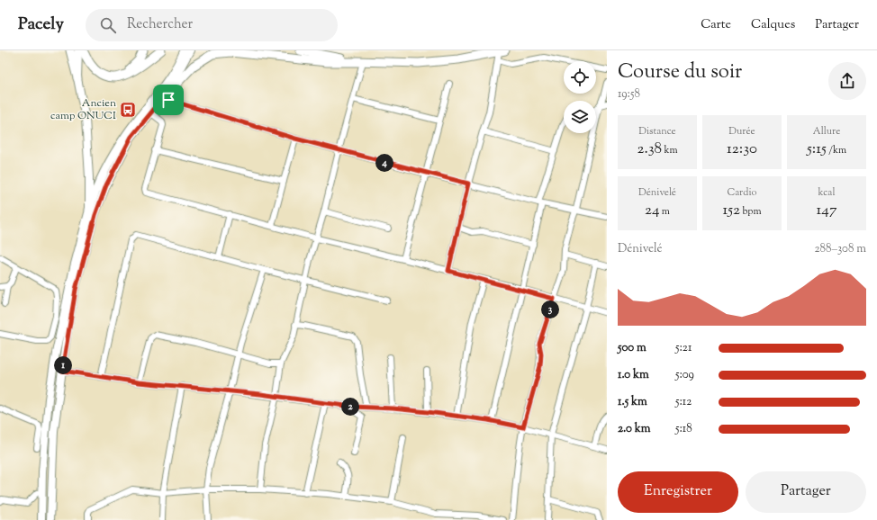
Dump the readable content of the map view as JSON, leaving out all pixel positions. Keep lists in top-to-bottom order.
{
  "places": {
    "bus stop": ["Ancien camp ONUCI"]
  },
  "page": {
    "header": "Pacely",
    "search": "Rechercher",
    "nav": ["Carte", "Calques", "Partager"],
    "heading": ["Course du soir", "19:58"],
    "stats": [
      ["Distance", "2.38 km"],
      ["Durée", "12:30"],
      ["Allure", "5:15 /km"],
      ["Dénivelé", "24 m"],
      ["Cardio", "152 bpm"],
      ["kcal", "147"]
    ],
    "pins": [
      "4",
      "3",
      "1",
      "2"
    ],
    "chart": ["Dénivelé", "288–308 m"],
    "list": [
      {
        "name": "500 m",
        "note": "5:21"
      },
      {
        "name": "1.0 km",
        "note": "5:09"
      },
      {
        "name": "1.5 km",
        "note": "5:12"
      },
      {
        "name": "2.0 km",
        "note": "5:18"
      }
    ],
    "buttons": ["Enregistrer", "Partager"]
  }
}
